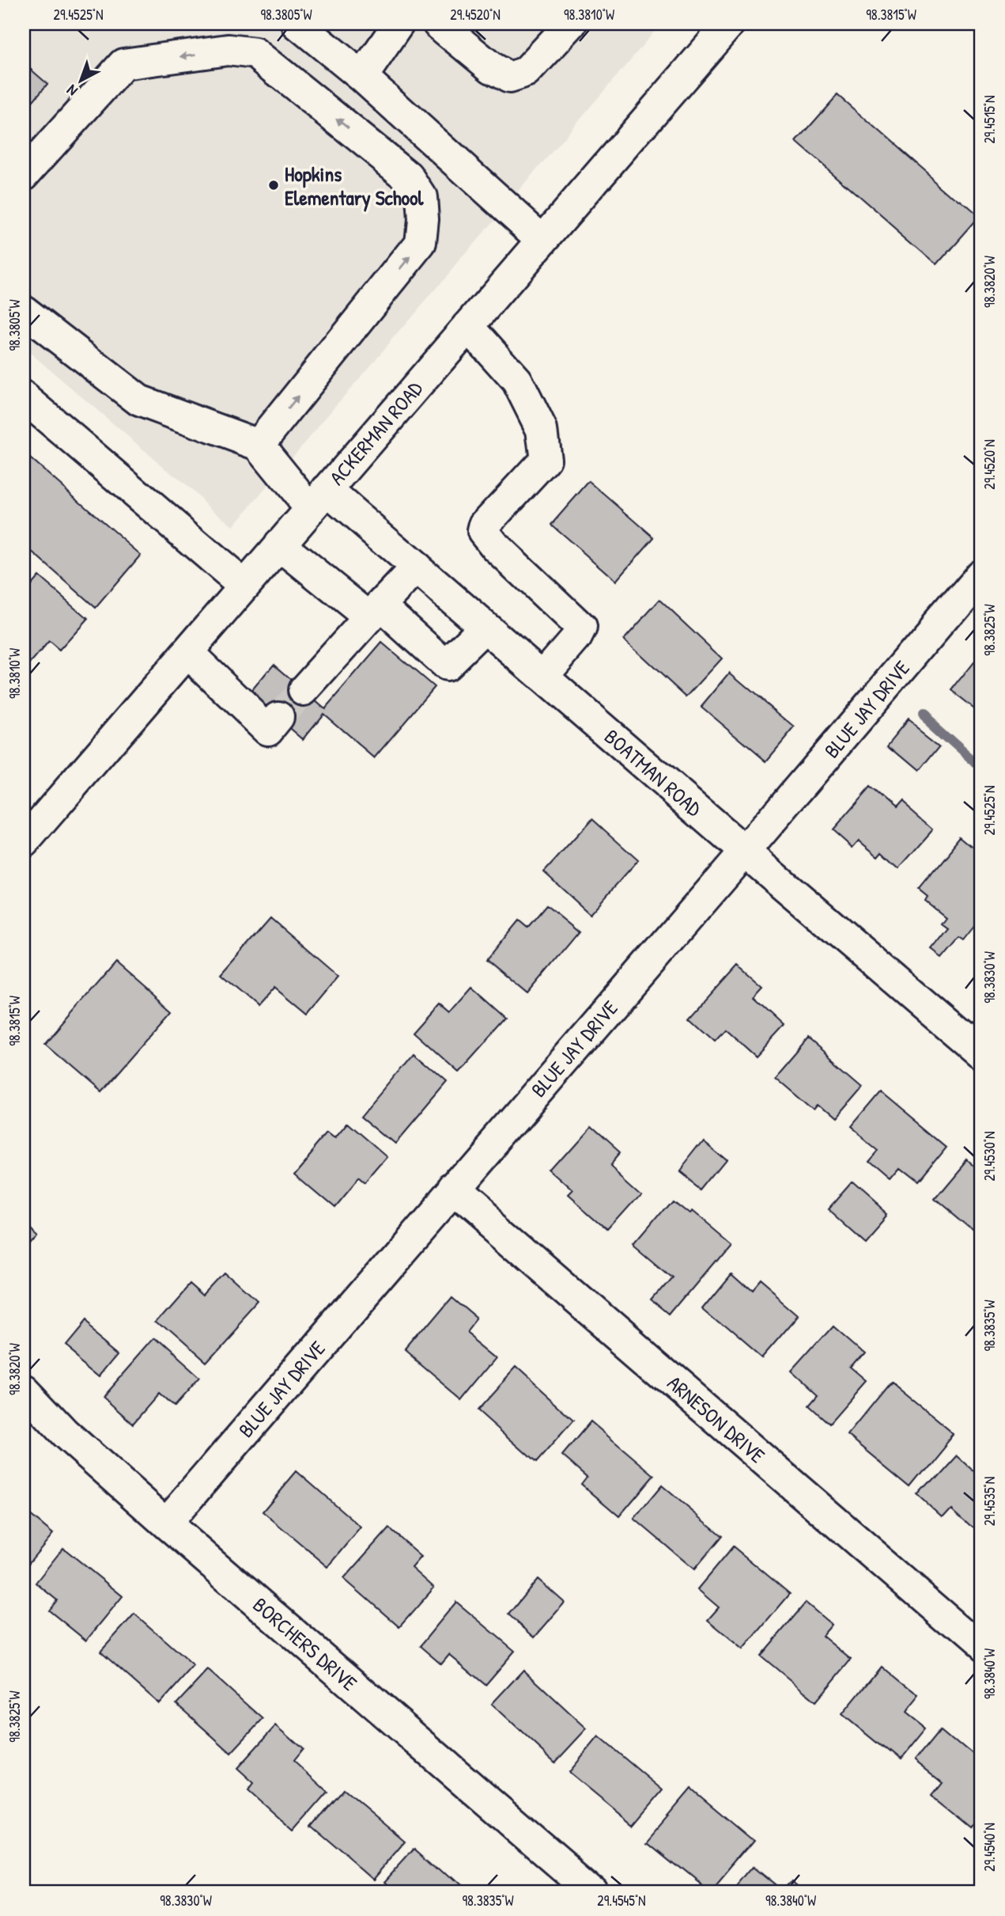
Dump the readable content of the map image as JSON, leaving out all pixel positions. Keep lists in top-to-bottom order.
{
  "streets": {
    "street": [
      "ACKERMAN ROAD",
      "BLUE JAY DRIVE",
      "BOATMAN ROAD",
      "ARNESON DRIVE",
      "BORCHERS DRIVE"
    ]
  },
  "crossings": [
    ["ACKERMAN ROAD", "BOATMAN ROAD"],
    ["BLUE JAY DRIVE", "BOATMAN ROAD"],
    ["BLUE JAY DRIVE", "ARNESON DRIVE"],
    ["BLUE JAY DRIVE", "BORCHERS DRIVE"]
  ],
  "places": ["Hopkins Elementary School"],
  "north": "bottom left",
  "coordinates": [
    "29.4525°N",
    "98.3805°W",
    "29.4520°N",
    "98.3810°W",
    "98.3815°W",
    "29.4515°N",
    "98.3820°W",
    "98.3825°W",
    "98.3830°W",
    "29.4530°N",
    "98.3835°W",
    "29.4535°N",
    "98.3840°W",
    "29.4540°N",
    "29.4545°N"
  ]
}
